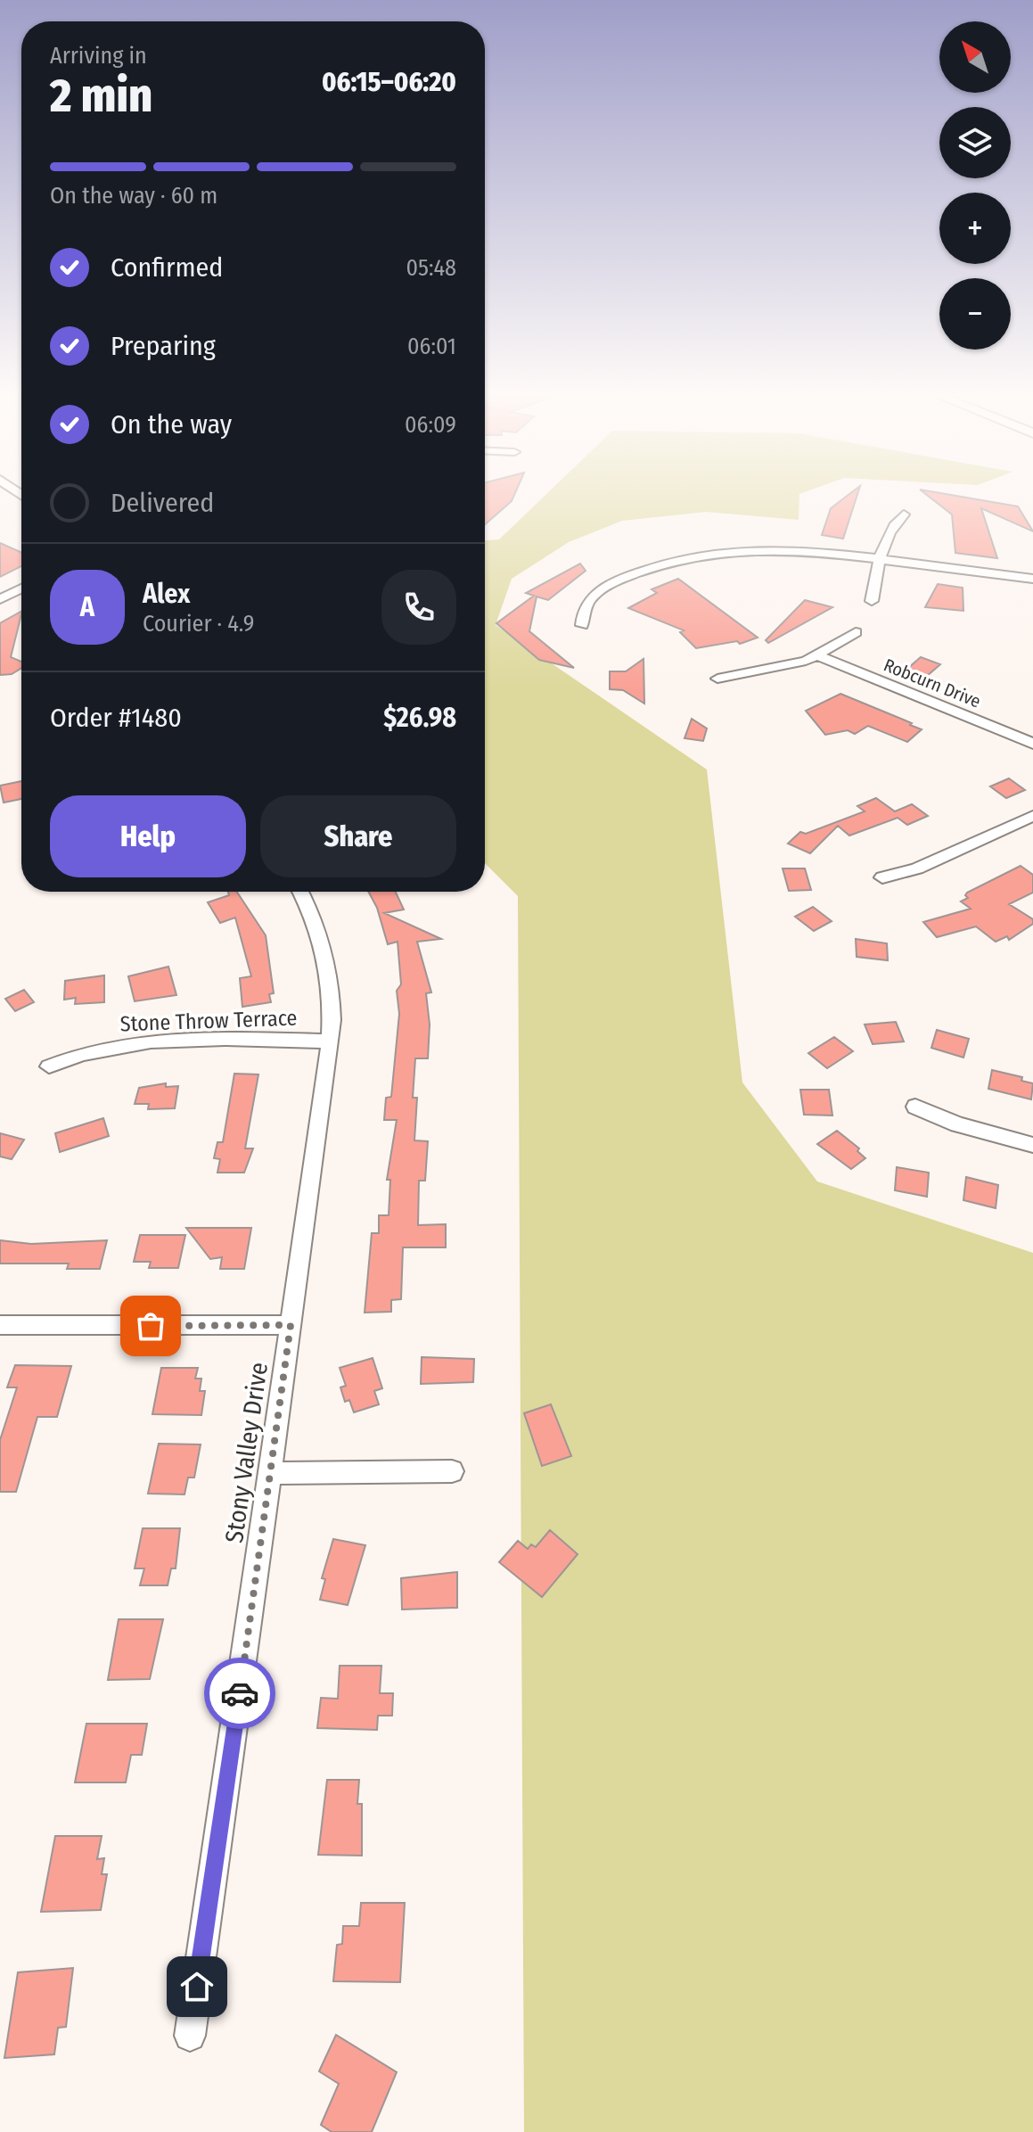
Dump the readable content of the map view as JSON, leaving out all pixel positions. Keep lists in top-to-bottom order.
{
  "streets": {
    "street": ["Robcurn Drive", "Stone Throw Terrace", "Stony Valley Drive"]
  },
  "crossings": [
    ["Stone Throw Terrace", "Stony Valley Drive"]
  ],
  "north": "top left",
  "page": {
    "map_buttons": ["+", "−"],
    "heading": ["2 min", "Arriving in", "06:15–06:20"],
    "panel": [
      "Alex",
      "Courier · 4.9",
      "Order #1480",
      "$26.98"
    ],
    "bar": "On the way · 60 m",
    "list": [
      ["Confirmed", "05:48"],
      ["Preparing", "06:01"],
      ["On the way", "06:09"],
      "Delivered"
    ],
    "round": "A",
    "buttons": ["Help", "Share"]
  }
}
